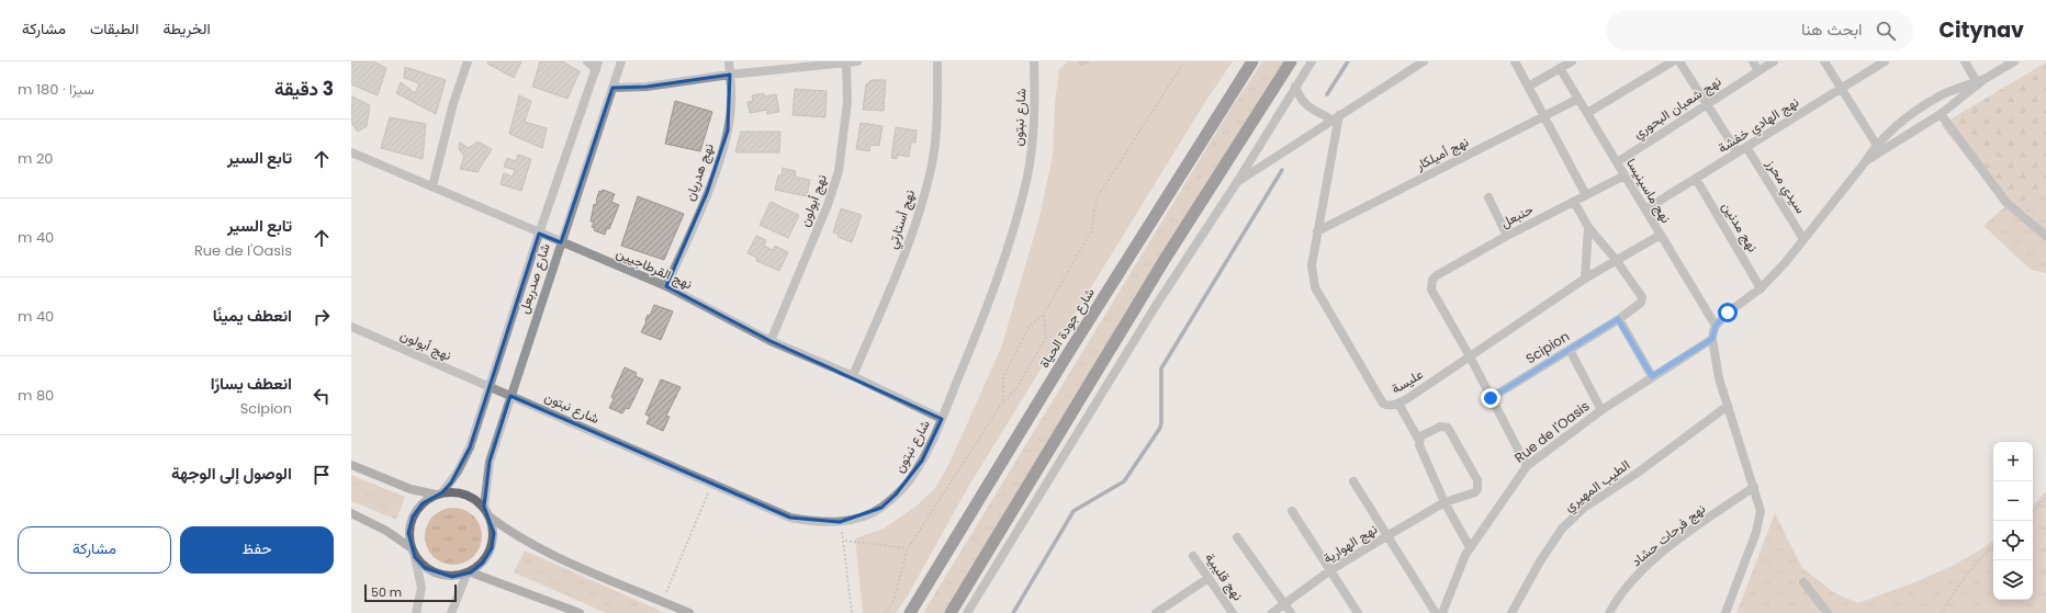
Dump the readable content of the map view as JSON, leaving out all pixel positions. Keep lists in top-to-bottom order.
{
  "streets": {
    "highway": ["شارع جودة الحياة"],
    "street": [
      "نهج شعبان البحوري",
      "شارع نبتون",
      "نهج الهادي خفشة",
      "نهج أميلكار",
      "نهج هدريان",
      "سيدي محرز",
      "نهج ماسينيسا",
      "نهج أبولون",
      "حنبعل",
      "نهج أستارتي",
      "نهج مدنين",
      "نهج القرطاجيين",
      "شارع صدربعل",
      "Scipion",
      "عليسة",
      "Rue de l'Oasis",
      "الطيب المهيري",
      "نهج فرحات حشاد",
      "نهج الهوارية",
      "نهج قليبية"
    ]
  },
  "crossings": [
    ["نهج شعبان البحوري", "نهج ماسينيسا"],
    ["شارع نبتون", "نهج أبولون"],
    ["شارع نبتون", "نهج القرطاجيين"],
    ["شارع نبتون", "شارع صدربعل"],
    ["نهج الهادي خفشة", "سيدي محرز"],
    ["نهج الهادي خفشة", "نهج ماسينيسا"],
    ["نهج الهادي خفشة", "نهج مدنين"],
    ["نهج أميلكار", "نهج ماسينيسا"],
    ["نهج أميلكار", "عليسة"],
    ["نهج هدريان", "نهج القرطاجيين"],
    ["نهج ماسينيسا", "حنبعل"],
    ["نهج ماسينيسا", "عليسة"],
    ["نهج أبولون", "نهج القرطاجيين"],
    ["نهج أبولون", "شارع صدربعل"],
    ["حنبعل", "عليسة"],
    ["نهج أستارتي", "نهج القرطاجيين"],
    ["نهج القرطاجيين", "شارع صدربعل"],
    ["Scipion", "عليسة"]
  ],
  "scale_bar": "50 m",
  "page": {
    "header": "Citynav",
    "search": "ابحث هنا",
    "nav": ["الخريطة", "الطبقات", "مشاركة"],
    "heading": ["3 دقيقة", "سيرًا · 180 m"],
    "list": [
      ["تابع السير", "20 m"],
      ["تابع السير", "Rue de l'Oasis", "40 m"],
      ["انعطف يمينًا", "40 m"],
      ["انعطف يسارًا", "Scipion", "80 m"],
      "الوصول إلى الوجهة"
    ],
    "map_buttons": ["+", "−"],
    "buttons": ["حفظ", "مشاركة"],
    "scale": "50 m"
  }
}
